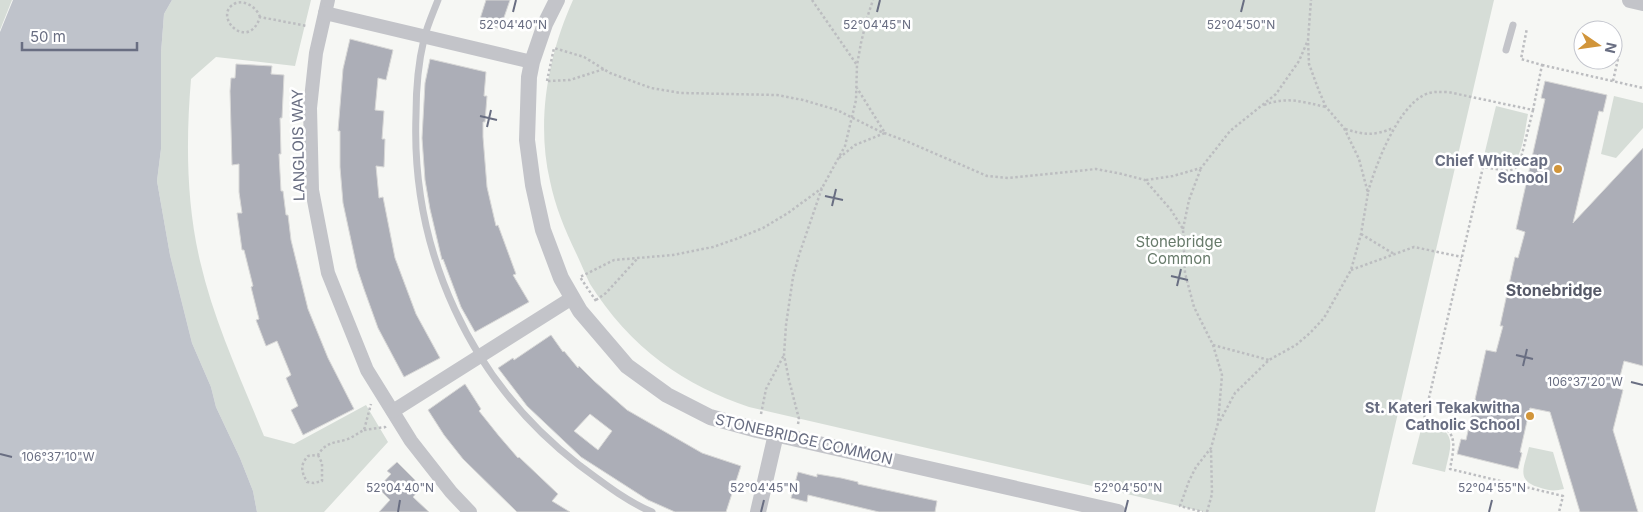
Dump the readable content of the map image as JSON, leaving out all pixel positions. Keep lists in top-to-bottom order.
{
  "streets": {
    "street": ["LANGLOIS WAY", "STONEBRIDGE COMMON"]
  },
  "crossings": [
    ["LANGLOIS WAY", "STONEBRIDGE COMMON"]
  ],
  "districts": ["Stonebridge"],
  "parks": ["Stonebridge Common"],
  "places": ["Chief Whitecap School", "St. Kateri Tekakwitha Catholic School"],
  "scale_bar": "50 m",
  "north": "right",
  "coordinates": [
    "52°04'40\"N",
    "52°04'45\"N",
    "52°04'50\"N",
    "106°37'20\"W",
    "106°37'10\"W",
    "52°04'55\"N"
  ]
}
